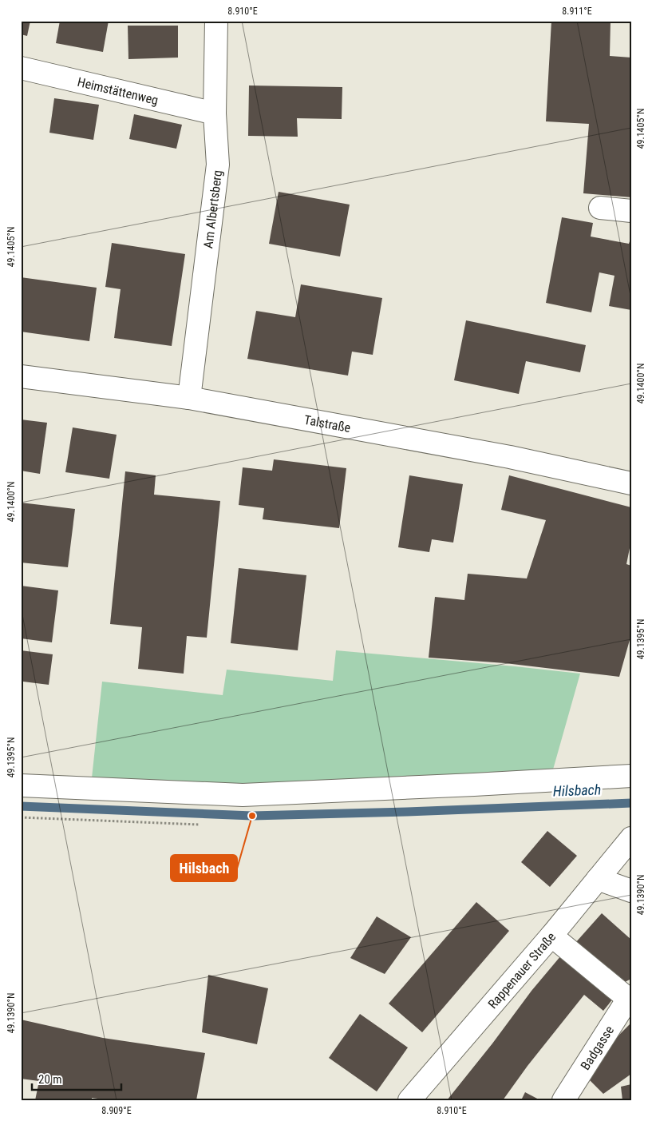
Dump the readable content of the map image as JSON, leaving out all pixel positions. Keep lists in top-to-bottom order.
{
  "streets": {
    "street": [
      "Heimstättenweg",
      "Am Albertsberg",
      "Talstraße",
      "Rappenauer Straße",
      "Badgasse"
    ]
  },
  "crossings": [
    ["Heimstättenweg", "Am Albertsberg"],
    ["Am Albertsberg", "Talstraße"]
  ],
  "water": ["Hilsbach"],
  "places": ["Hilsbach"],
  "scale_bar": "20 m",
  "coordinates": [
    "8.910°E",
    "8.911°E",
    "49.1405°N",
    "49.1400°N",
    "49.1395°N",
    "49.1390°N",
    "8.909°E"
  ]
}
